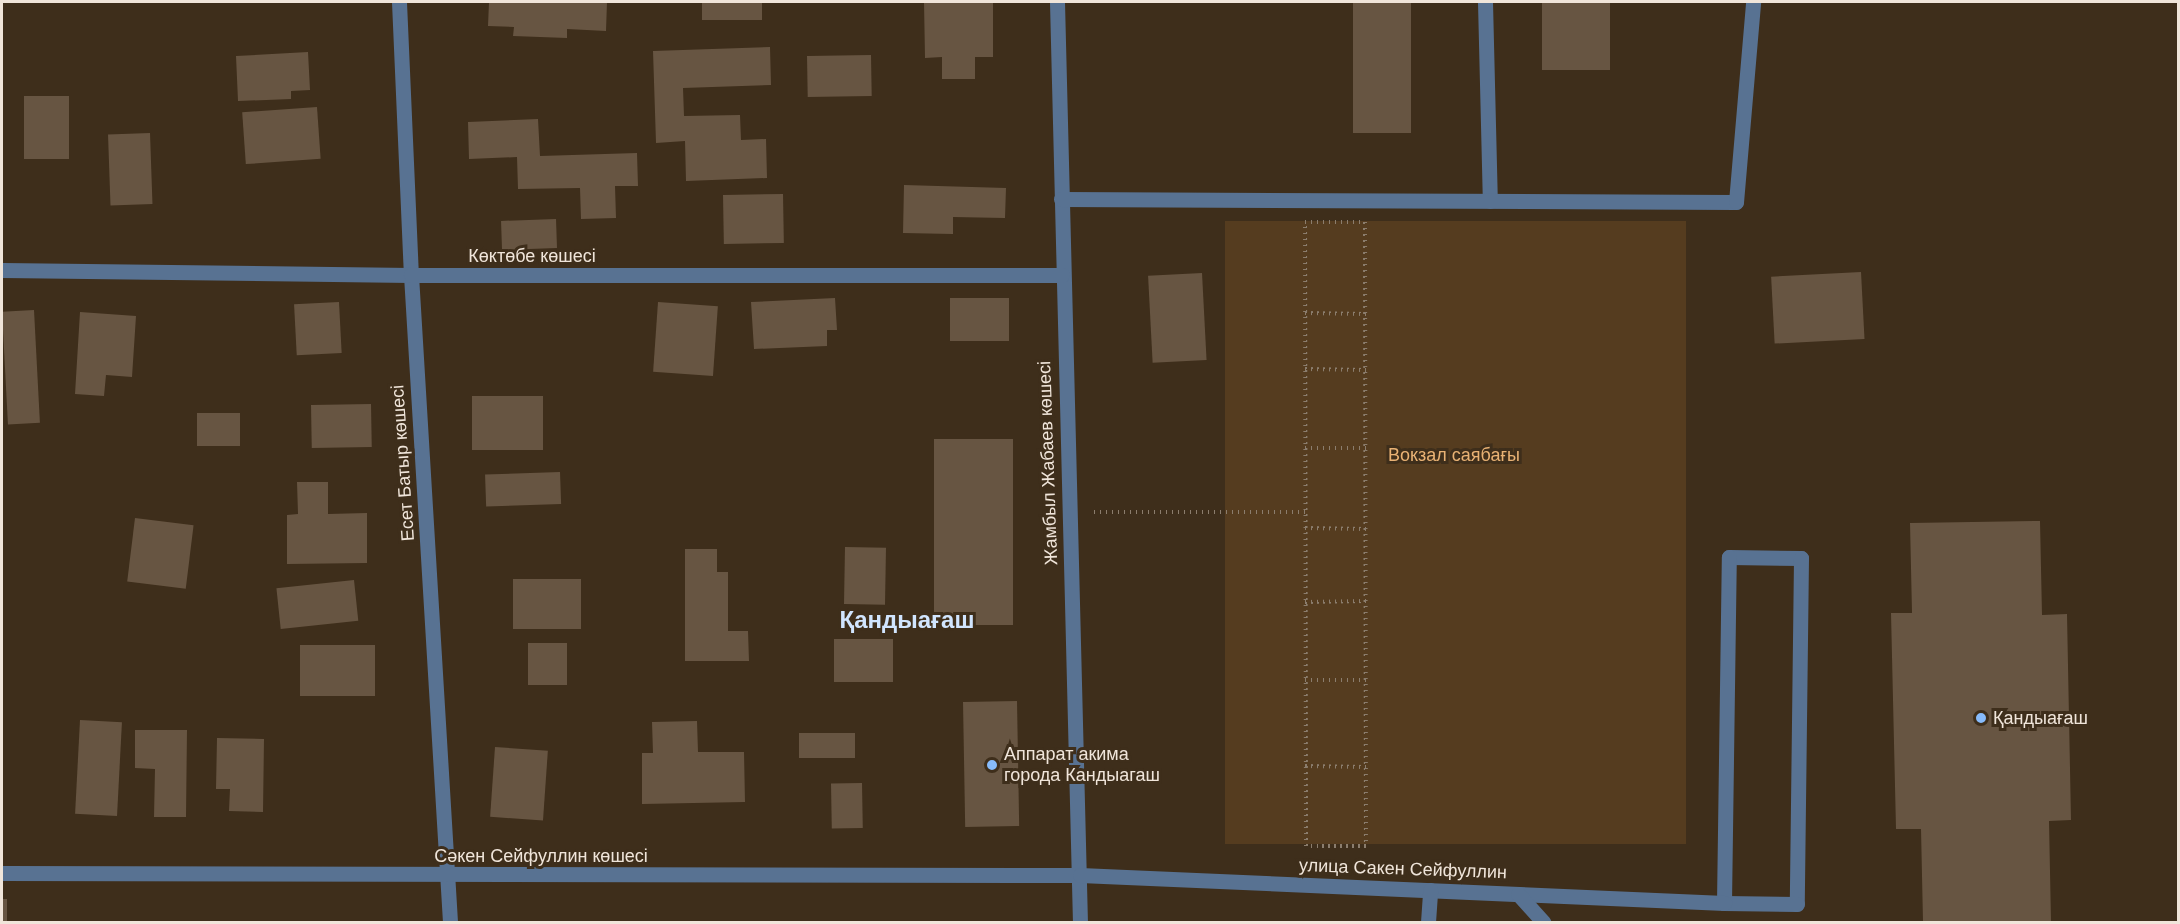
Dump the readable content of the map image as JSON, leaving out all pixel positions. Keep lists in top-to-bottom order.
{
  "streets": {
    "street": [
      "Көктөбе көшесі",
      "Есет Батыр көшесі",
      "Жамбыл Жабаев көшесі",
      "Сәкен Сейфуллин көшесі",
      "улица Сакен Сейфуллин"
    ]
  },
  "crossings": [
    ["Көктөбе көшесі", "Есет Батыр көшесі"],
    ["Көктөбе көшесі", "Жамбыл Жабаев көшесі"],
    ["Есет Батыр көшесі", "Сәкен Сейфуллин көшесі"],
    ["Жамбыл Жабаев көшесі", "Сәкен Сейфуллин көшесі"],
    ["Жамбыл Жабаев көшесі", "улица Сакен Сейфуллин"],
    ["Сәкен Сейфуллин көшесі", "улица Сакен Сейфуллин"]
  ],
  "districts": ["Қандыағаш"],
  "parks": ["Вокзал саябағы"],
  "places": ["Қандыағаш", "Аппарат акима города Кандыагаш"]
}
